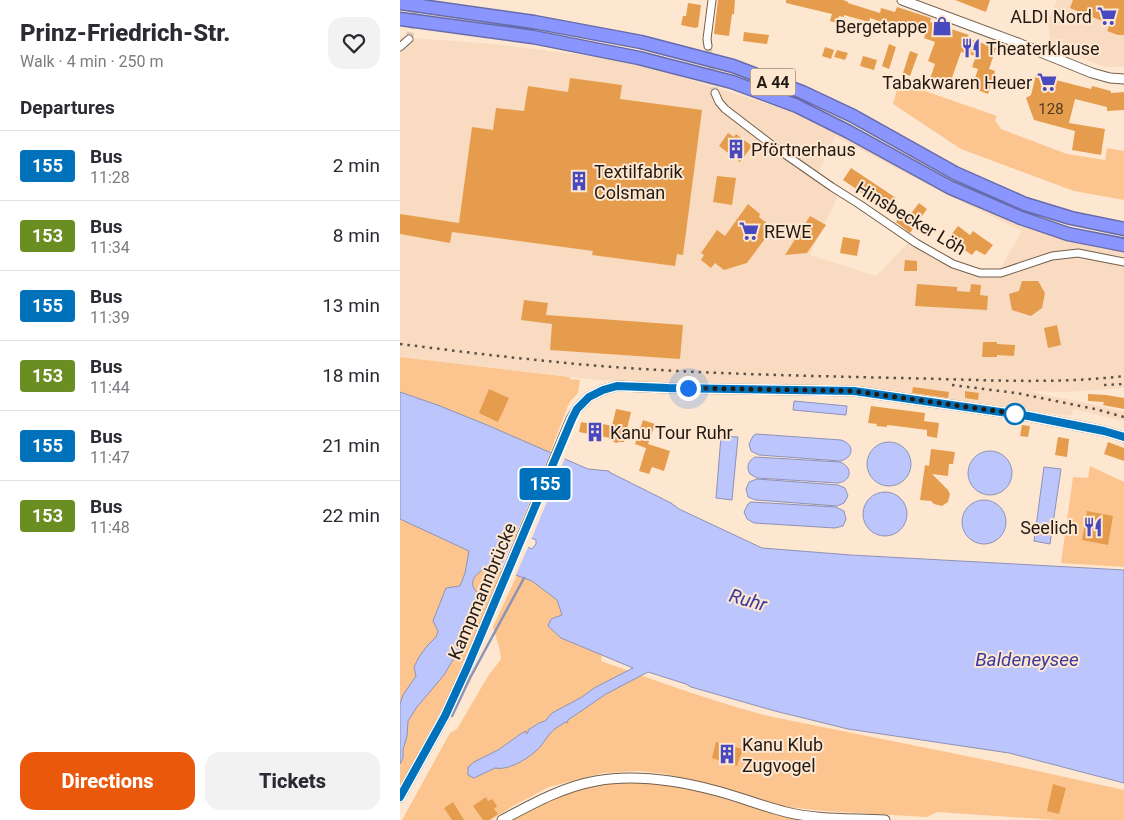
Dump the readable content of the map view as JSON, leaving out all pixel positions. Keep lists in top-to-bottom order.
{
  "streets": {
    "highway": ["A 44"],
    "street": ["Hinsbecker Löh", "Kampmannbrücke"]
  },
  "water": ["Ruhr", "Baldeneysee"],
  "places": {
    "supermarket": ["ALDI Nord", "Tabakwaren Heuer", "REWE"],
    "shop": ["Bergetappe"],
    "restaurant": ["Theaterklause", "Seelich"],
    "building": [
      "Pförtnerhaus",
      "Textilfabrik Colsman",
      "Kanu Tour Ruhr",
      "Kanu Klub Zugvogel"
    ]
  },
  "lines": ["bus line 155"],
  "house_numbers": ["128"],
  "page": {
    "heading": [
      ["Prinz-Friedrich-Str.", "Walk · 4 min · 250 m"],
      "Departures"
    ],
    "on_map": "155",
    "list": [
      {
        "mark": "155",
        "name": "Bus",
        "note": "11:28",
        "value": "2 min"
      },
      {
        "mark": "153",
        "name": "Bus",
        "note": "11:34",
        "value": "8 min"
      },
      {
        "mark": "155",
        "name": "Bus",
        "note": "11:39",
        "value": "13 min"
      },
      {
        "mark": "153",
        "name": "Bus",
        "note": "11:44",
        "value": "18 min"
      },
      {
        "mark": "155",
        "name": "Bus",
        "note": "11:47",
        "value": "21 min"
      },
      {
        "mark": "153",
        "name": "Bus",
        "note": "11:48",
        "value": "22 min"
      }
    ],
    "buttons": ["Directions", "Tickets"]
  }
}
